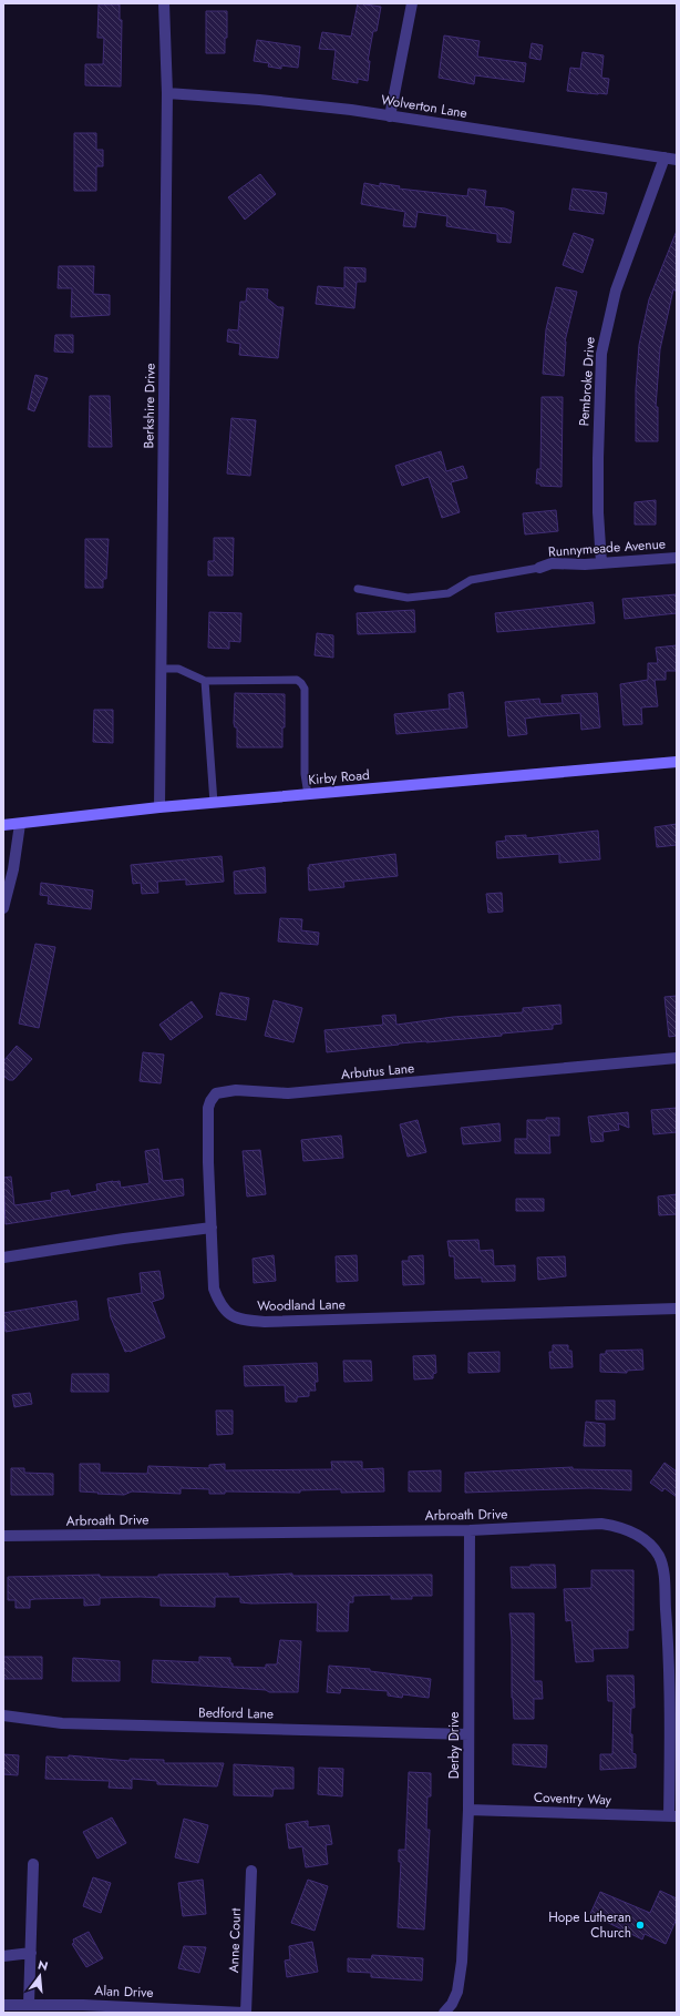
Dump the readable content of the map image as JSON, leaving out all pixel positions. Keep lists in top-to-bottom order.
{
  "streets": {
    "main road": ["Kirby Road"],
    "street": [
      "Wolverton Lane",
      "Pembroke Drive",
      "Berkshire Drive",
      "Runnymeade Avenue",
      "Arbutus Lane",
      "Woodland Lane",
      "Arbroath Drive",
      "Bedford Lane",
      "Derby Drive",
      "Coventry Way",
      "Anne Court",
      "Alan Drive"
    ]
  },
  "crossings": [
    ["Wolverton Lane", "Pembroke Drive"],
    ["Wolverton Lane", "Berkshire Drive"],
    ["Pembroke Drive", "Runnymeade Avenue"],
    ["Berkshire Drive", "Kirby Road"],
    ["Arbutus Lane", "Woodland Lane"],
    ["Arbroath Drive", "Derby Drive"],
    ["Arbroath Drive", "Coventry Way"],
    ["Bedford Lane", "Derby Drive"],
    ["Derby Drive", "Coventry Way"],
    ["Anne Court", "Alan Drive"]
  ],
  "places": ["Hope Lutheran Church"],
  "north": "top"
}
